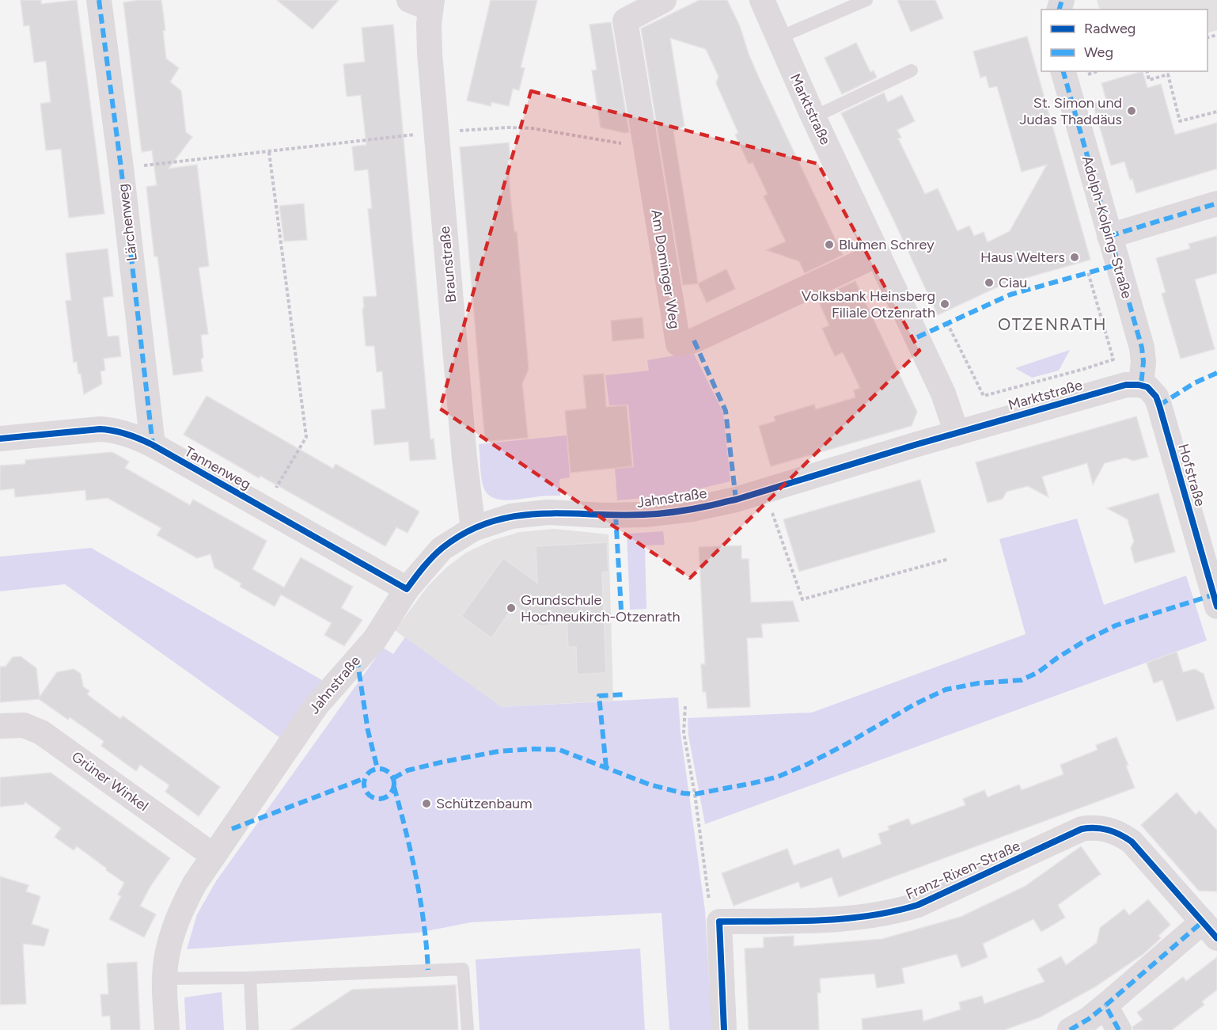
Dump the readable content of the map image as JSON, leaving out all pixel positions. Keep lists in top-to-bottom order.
{
  "streets": {
    "street": [
      "Marktstraße",
      "Lärchenweg",
      "Adolph-Kolping-Straße",
      "Braunstraße",
      "Am Dominger Weg",
      "Tannenweg",
      "Hofstraße",
      "Jahnstraße",
      "Grüner Winkel",
      "Franz-Rixen-Straße"
    ]
  },
  "crossings": [
    ["Marktstraße", "Adolph-Kolping-Straße"],
    ["Marktstraße", "Am Dominger Weg"],
    ["Marktstraße", "Hofstraße"],
    ["Marktstraße", "Jahnstraße"],
    ["Lärchenweg", "Tannenweg"],
    ["Adolph-Kolping-Straße", "Hofstraße"],
    ["Braunstraße", "Jahnstraße"],
    ["Tannenweg", "Jahnstraße"],
    ["Jahnstraße", "Grüner Winkel"]
  ],
  "districts": ["OTZENRATH"],
  "places": [
    "St. Simon und Judas Thaddäus",
    "Blumen Schrey",
    "Haus Welters",
    "Ciau",
    "Volksbank Heinsberg Filiale Otzenrath",
    "Grundschule Hochneukirch-Otzenrath",
    "Schützenbaum"
  ],
  "legend": ["Radweg", "Weg"]
}
